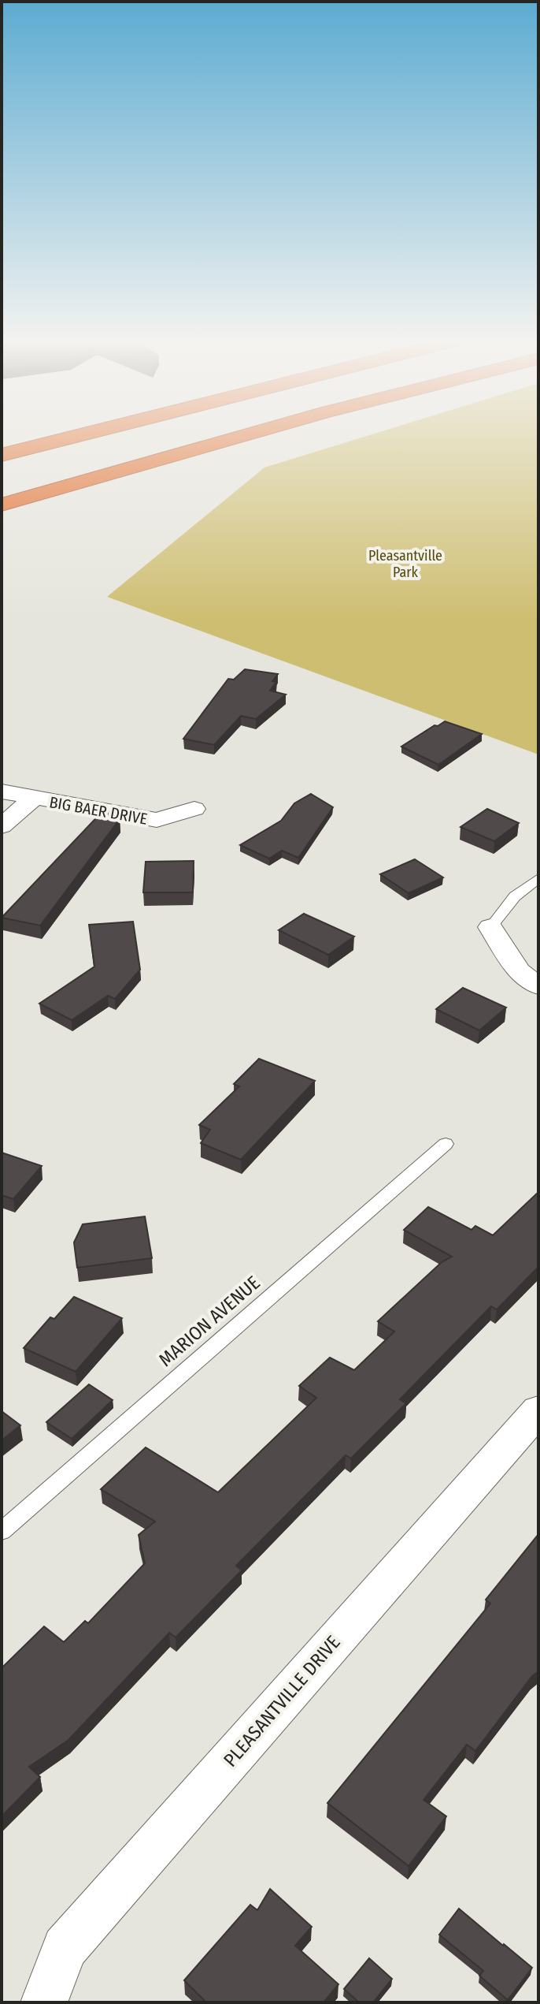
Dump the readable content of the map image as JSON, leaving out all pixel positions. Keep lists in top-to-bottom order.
{
  "streets": {
    "street": ["BIG BAER DRIVE", "PLEASANTVILLE DRIVE"],
    "lane": ["MARION AVENUE"]
  },
  "parks": ["Pleasantville Park"]
}
